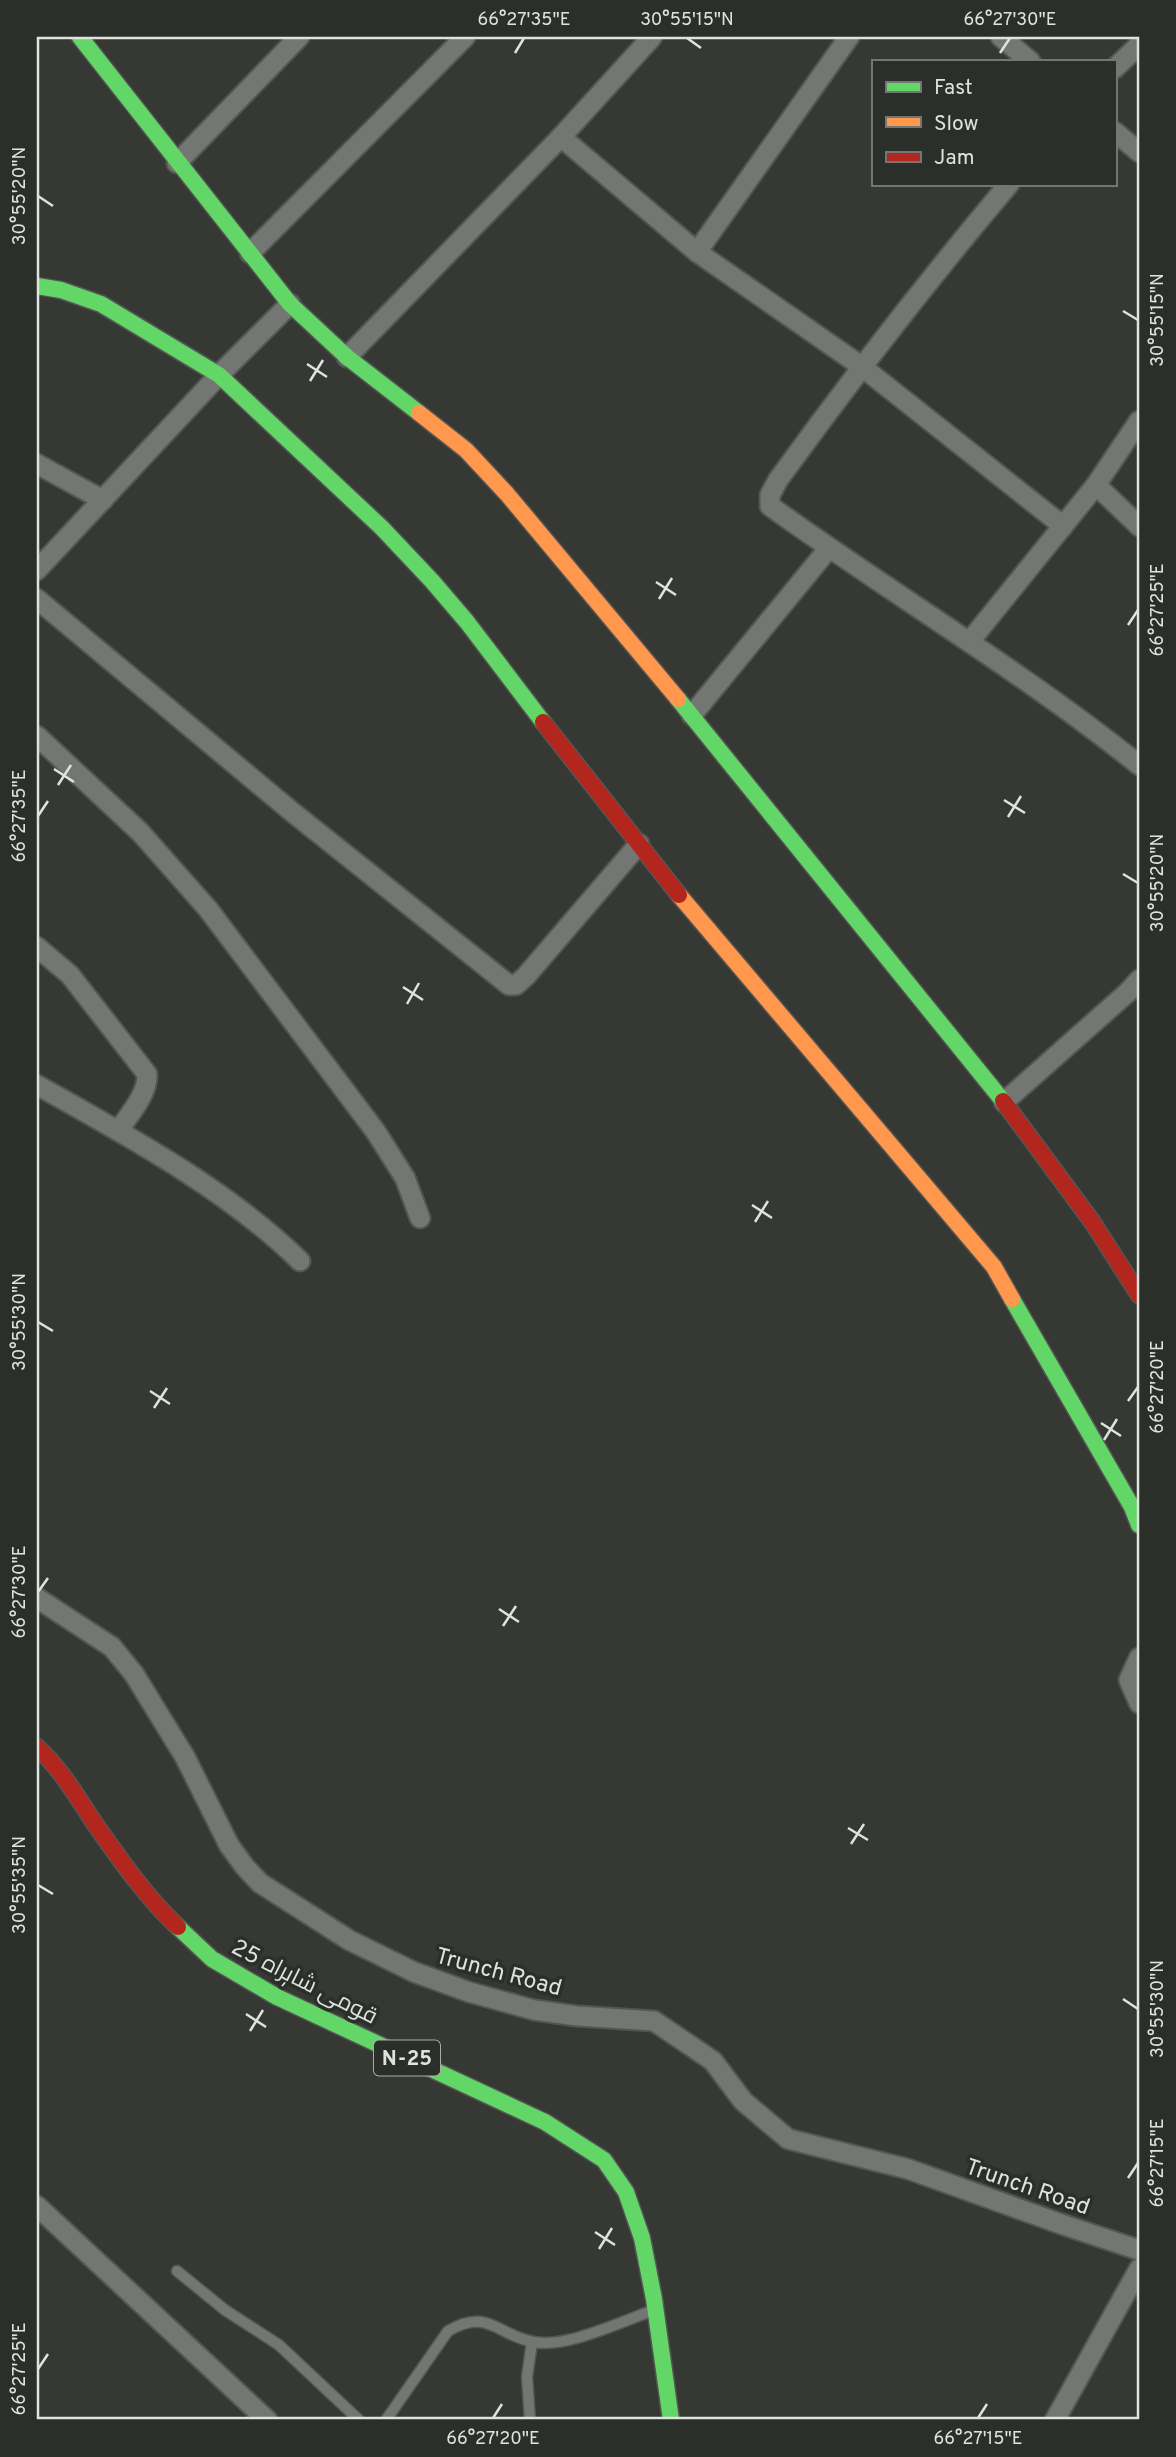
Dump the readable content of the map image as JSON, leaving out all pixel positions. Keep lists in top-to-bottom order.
{
  "streets": {
    "main road": ["قومی شاہراہ 25", "N-25"],
    "street": ["Trunch Road"]
  },
  "legend": ["Fast", "Slow", "Jam"],
  "coordinates": [
    "66°27'35\"E",
    "30°55'15\"N",
    "66°27'30\"E",
    "30°55'20\"N",
    "66°27'25\"E",
    "30°55'30\"N",
    "66°27'20\"E",
    "30°55'35\"N",
    "66°27'15\"E"
  ]
}
